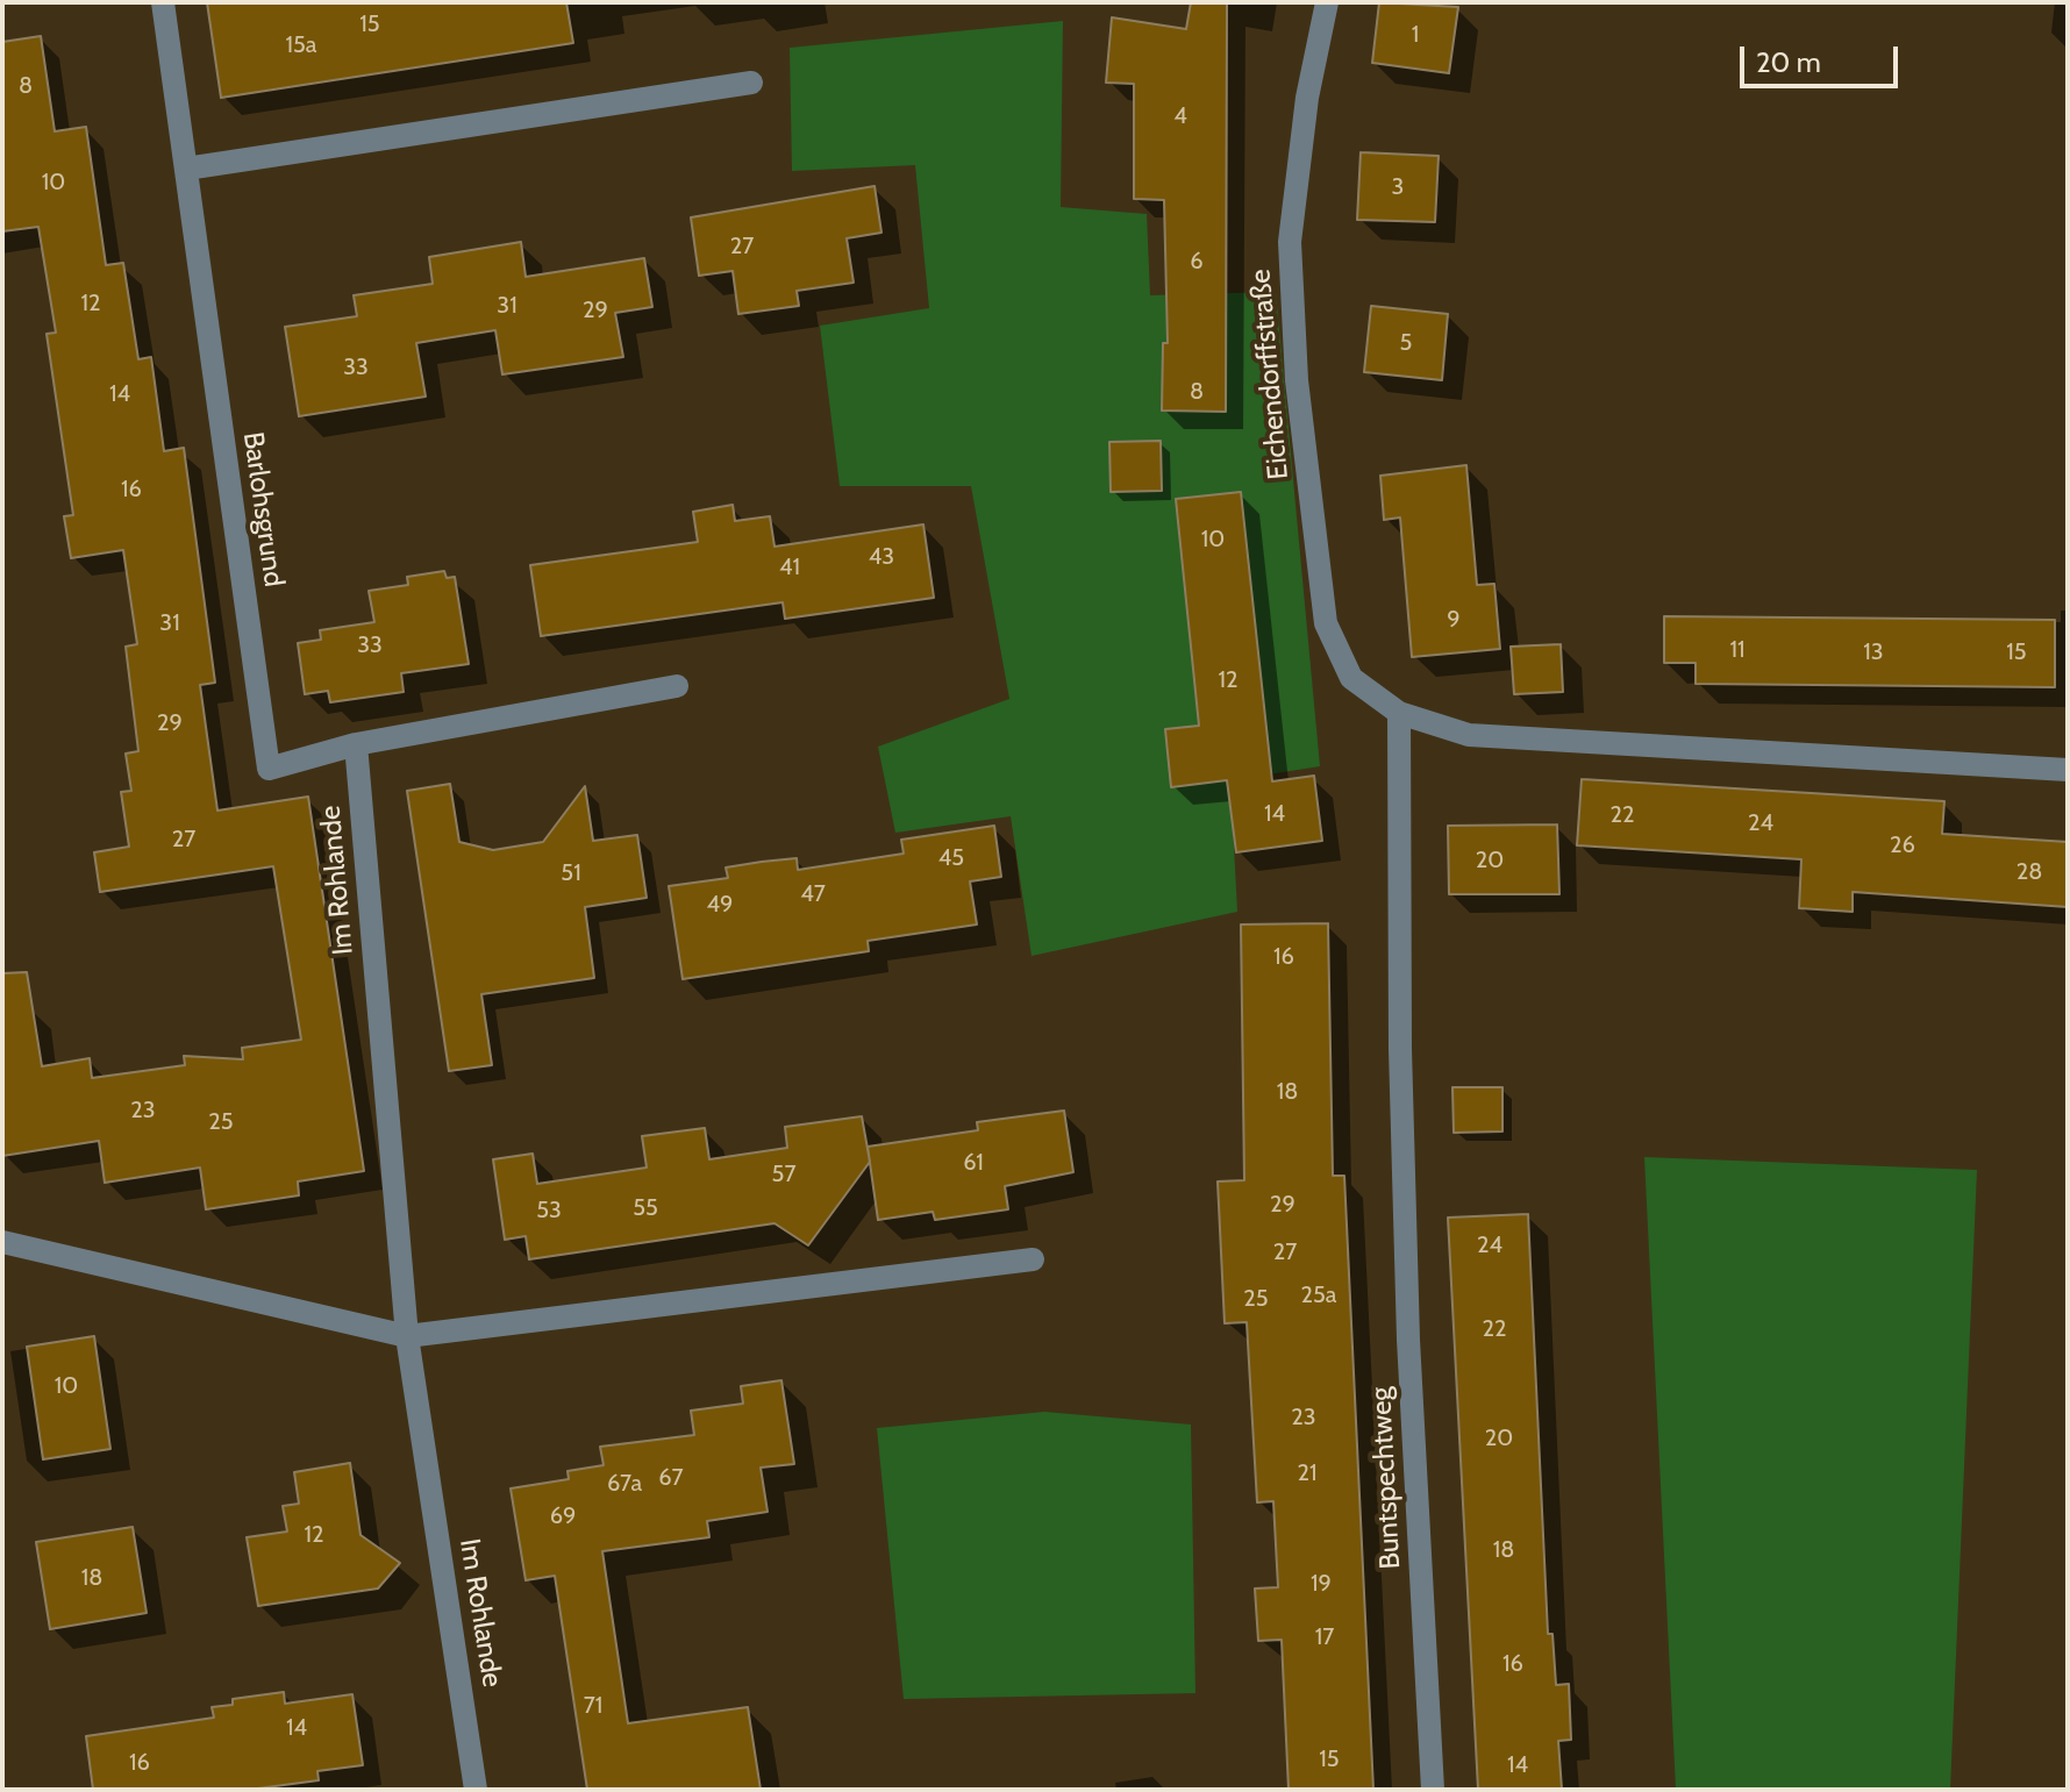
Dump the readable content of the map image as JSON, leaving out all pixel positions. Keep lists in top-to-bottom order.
{
  "streets": {
    "street": [
      "Eichendorffstraße",
      "Barlohsgrund",
      "Im Rohlande",
      "Buntspechtweg"
    ]
  },
  "crossings": [
    ["Eichendorffstraße", "Buntspechtweg"],
    ["Barlohsgrund", "Im Rohlande"]
  ],
  "house_numbers": [
    "15",
    "1",
    "15a",
    "8",
    "4",
    "10",
    "3",
    "27",
    "6",
    "12",
    "31",
    "29",
    "5",
    "33",
    "8",
    "14",
    "16",
    "10",
    "43",
    "41",
    "9",
    "31",
    "33",
    "11",
    "13",
    "15",
    "12",
    "29",
    "14",
    "22",
    "24",
    "27",
    "26",
    "45",
    "20",
    "28",
    "51",
    "47",
    "49",
    "16",
    "18",
    "23",
    "25",
    "61",
    "57",
    "29",
    "55",
    "53",
    "24",
    "27",
    "25a",
    "25",
    "22",
    "10",
    "23",
    "20",
    "21",
    "67",
    "67a",
    "69",
    "12",
    "18",
    "18",
    "19",
    "17",
    "16",
    "71",
    "14",
    "15",
    "16",
    "14"
  ],
  "scale_bar": "20 m"
}
